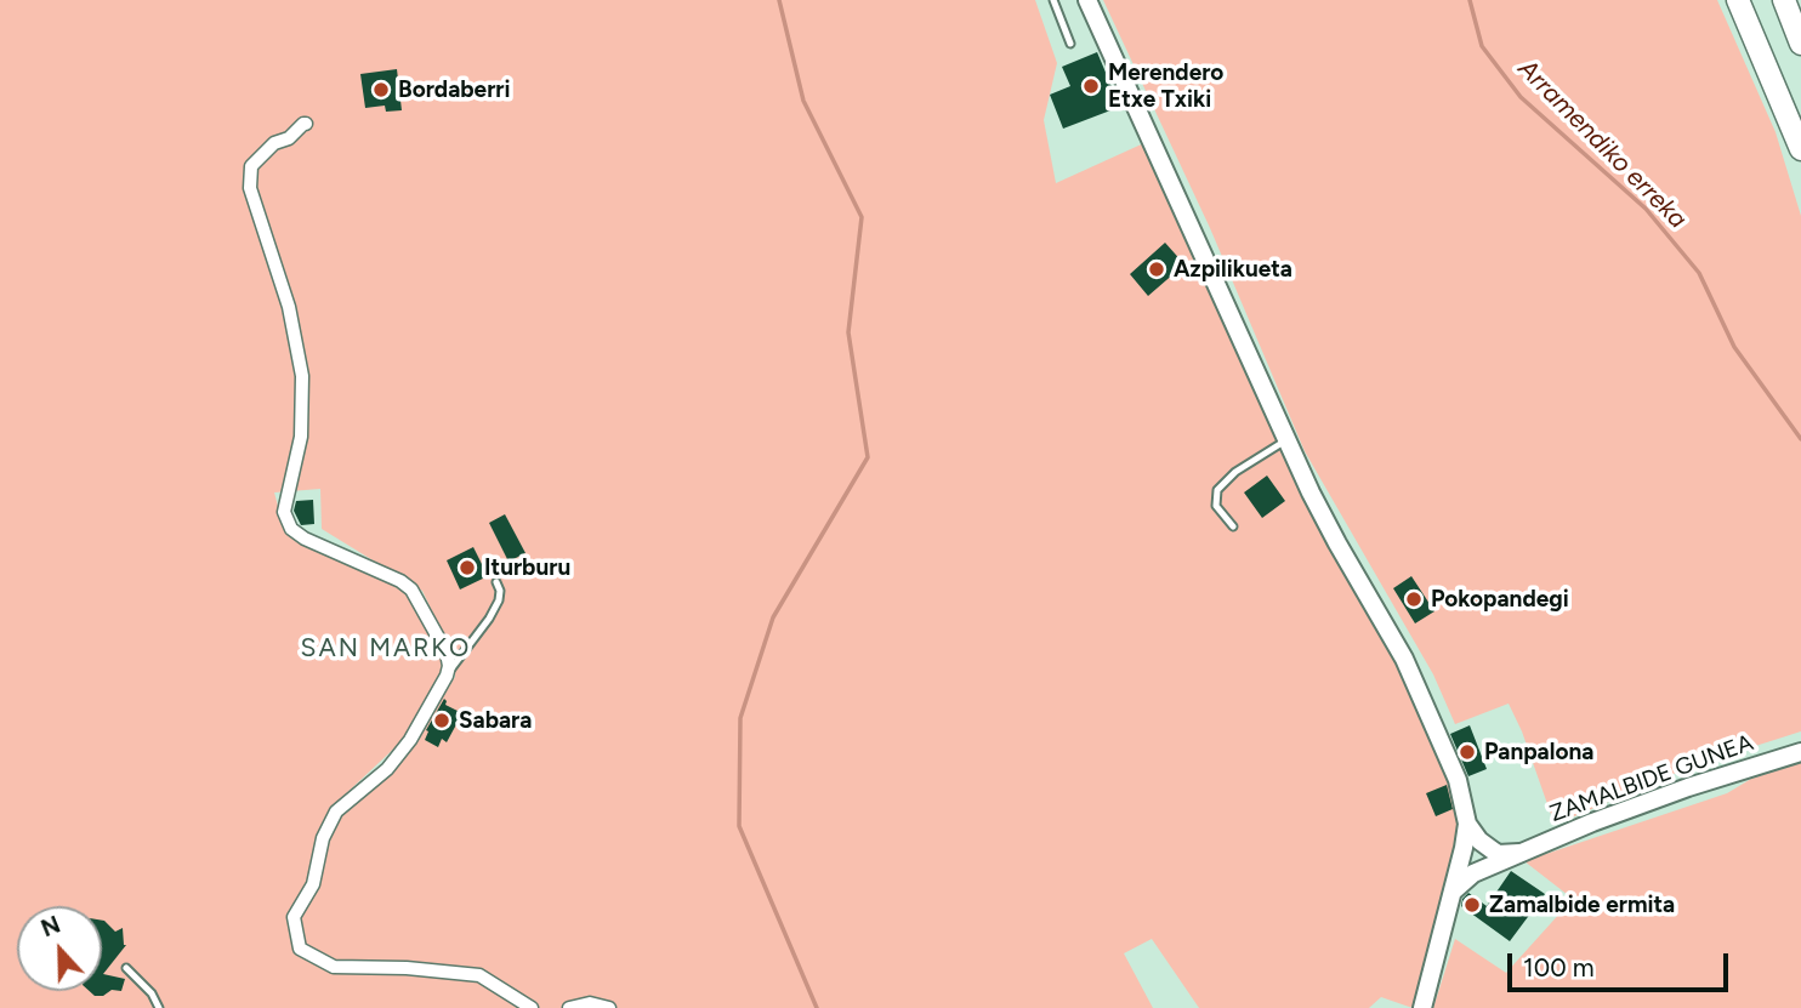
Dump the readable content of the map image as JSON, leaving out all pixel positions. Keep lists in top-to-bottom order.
{
  "streets": {
    "street": ["ZAMALBIDE GUNEA"]
  },
  "districts": ["SAN MARKO"],
  "water": ["Arramendiko erreka"],
  "places": [
    "Merendero Etxe Txiki",
    "Bordaberri",
    "Azpilikueta",
    "Iturburu",
    "Pokopandegi",
    "Sabara",
    "Panpalona",
    "Zamalbide ermita"
  ],
  "scale_bar": "100 m",
  "north": "top"
}
